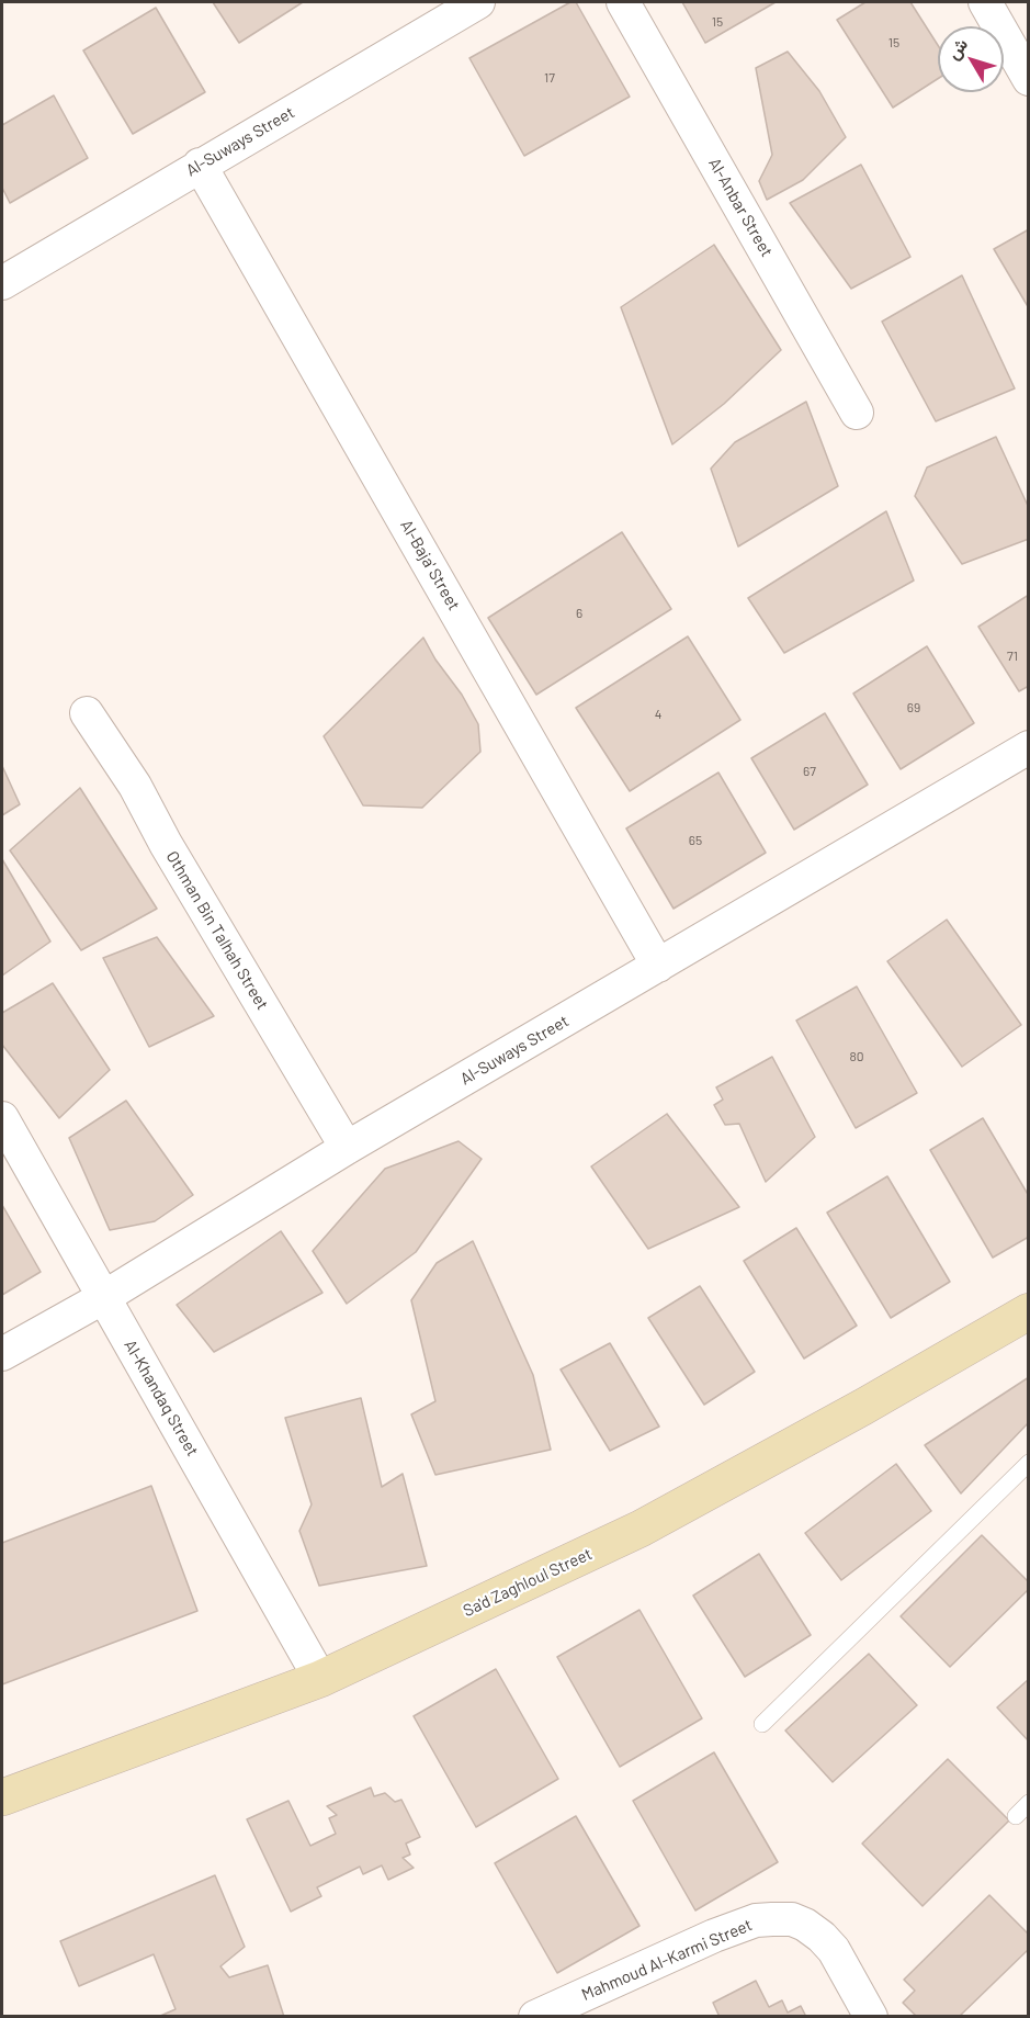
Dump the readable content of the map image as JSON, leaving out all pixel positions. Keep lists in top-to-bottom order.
{
  "streets": {
    "main road": ["Sa'd Zaghloul Street"],
    "street": [
      "Al-Suways Street",
      "Al-Anbar Street",
      "Al-Baja' Street",
      "Othman Bin Talhah Street",
      "Al-Khandaq Street",
      "Mahmoud Al-Karmi Street"
    ]
  },
  "crossings": [
    ["Al-Suways Street", "Al-Baja' Street"],
    ["Al-Suways Street", "Othman Bin Talhah Street"],
    ["Al-Suways Street", "Al-Khandaq Street"],
    ["Al-Khandaq Street", "Sa'd Zaghloul Street"]
  ],
  "house_numbers": [
    "15",
    "15",
    "17",
    "6",
    "71",
    "69",
    "4",
    "67",
    "65",
    "80"
  ],
  "north": "top left"
}
